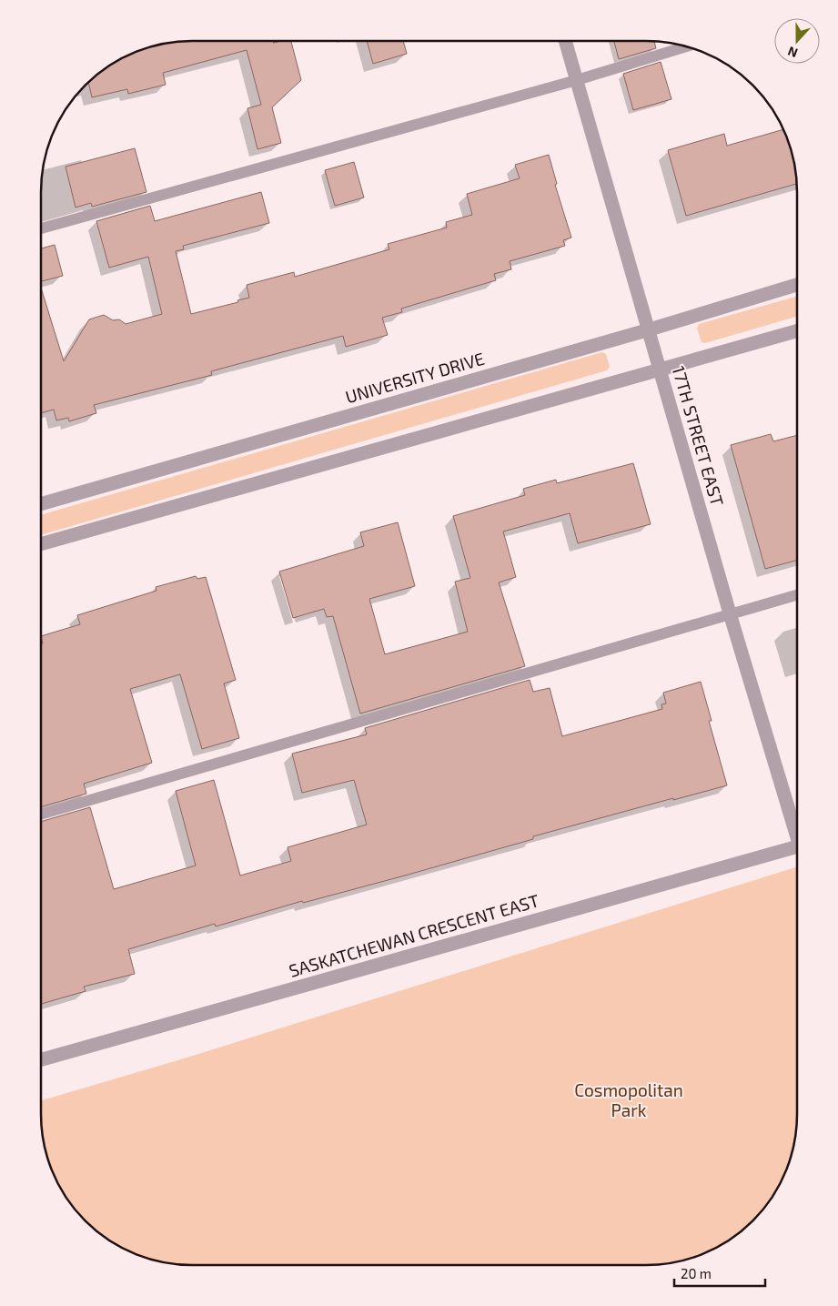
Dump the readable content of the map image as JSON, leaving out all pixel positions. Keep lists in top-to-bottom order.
{
  "streets": {
    "street": ["UNIVERSITY DRIVE", "17TH STREET EAST", "SASKATCHEWAN CRESCENT EAST"]
  },
  "crossings": [
    ["UNIVERSITY DRIVE", "17TH STREET EAST"]
  ],
  "parks": ["Cosmopolitan Park"],
  "scale_bar": "20 m",
  "north": "bottom"
}
